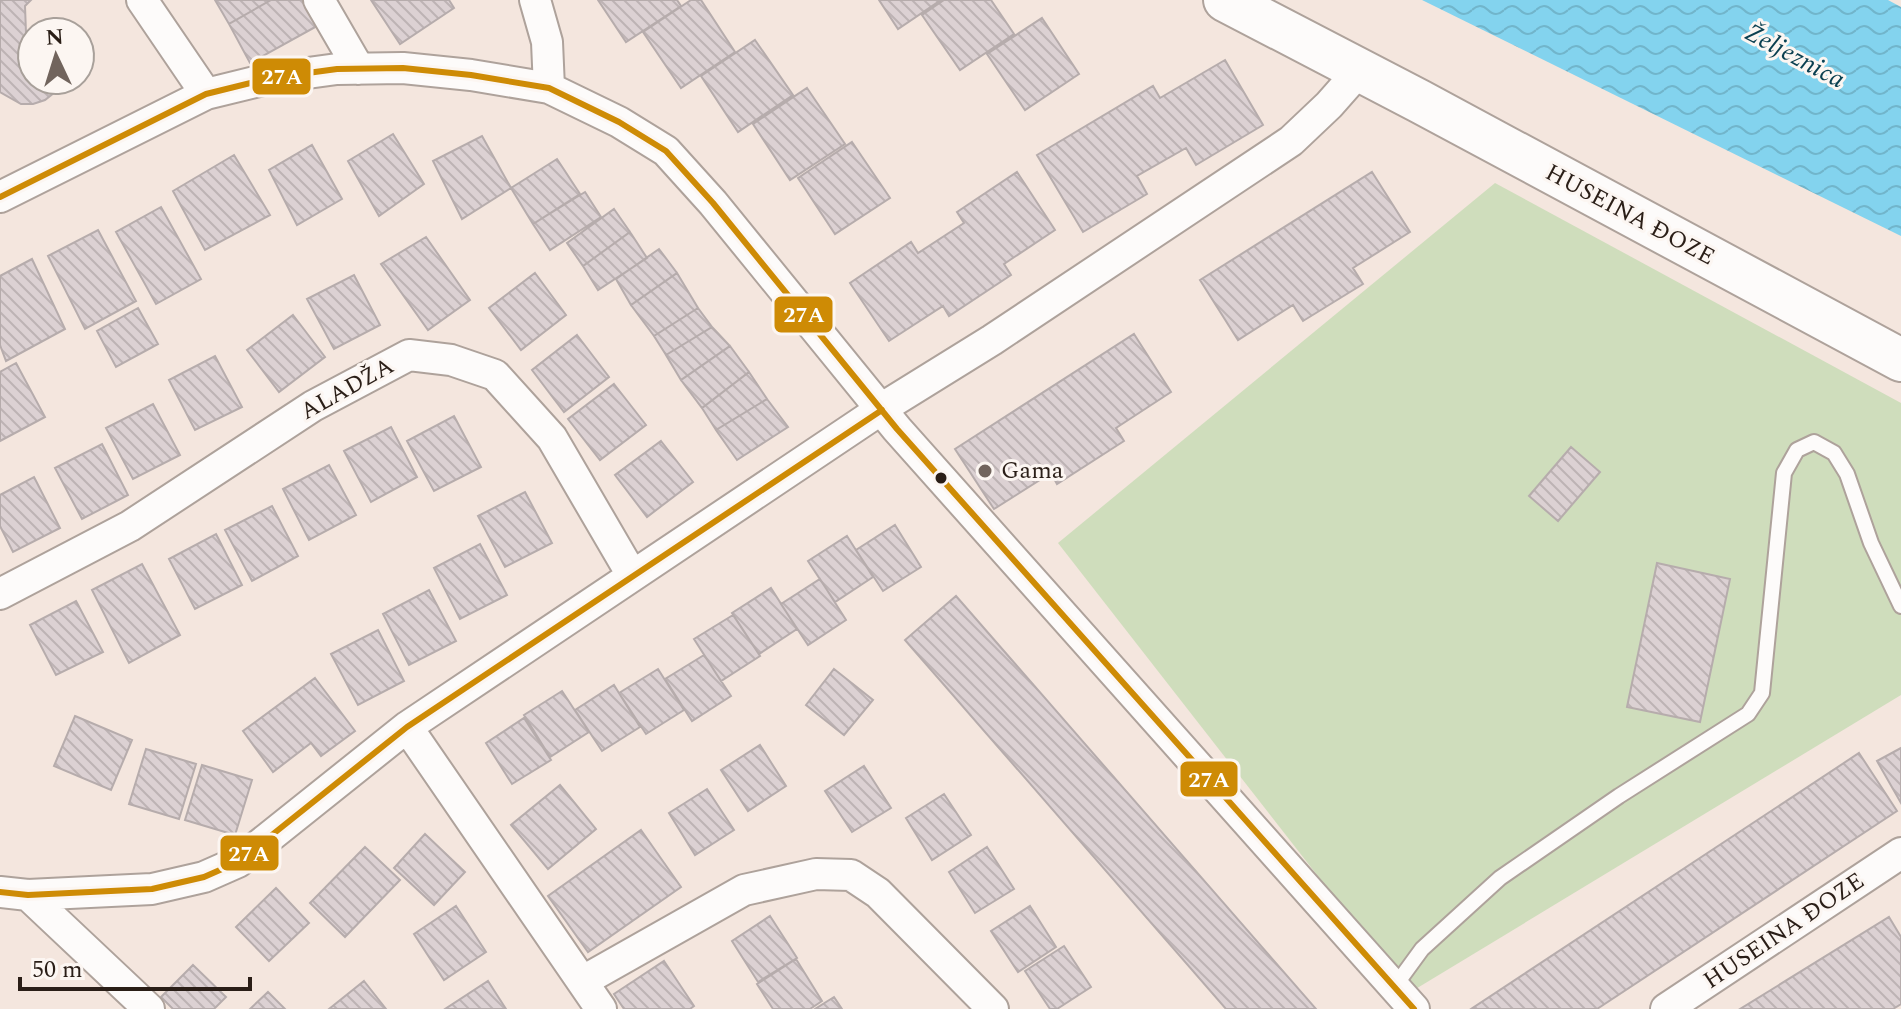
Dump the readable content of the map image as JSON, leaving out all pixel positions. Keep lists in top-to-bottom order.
{
  "streets": {
    "street": ["HUSEINA ĐOZE", "ALADŽA"]
  },
  "water": ["Željeznica"],
  "places": ["Gama"],
  "lines": ["transit line 27A"],
  "scale_bar": "50 m",
  "north": "top"
}
